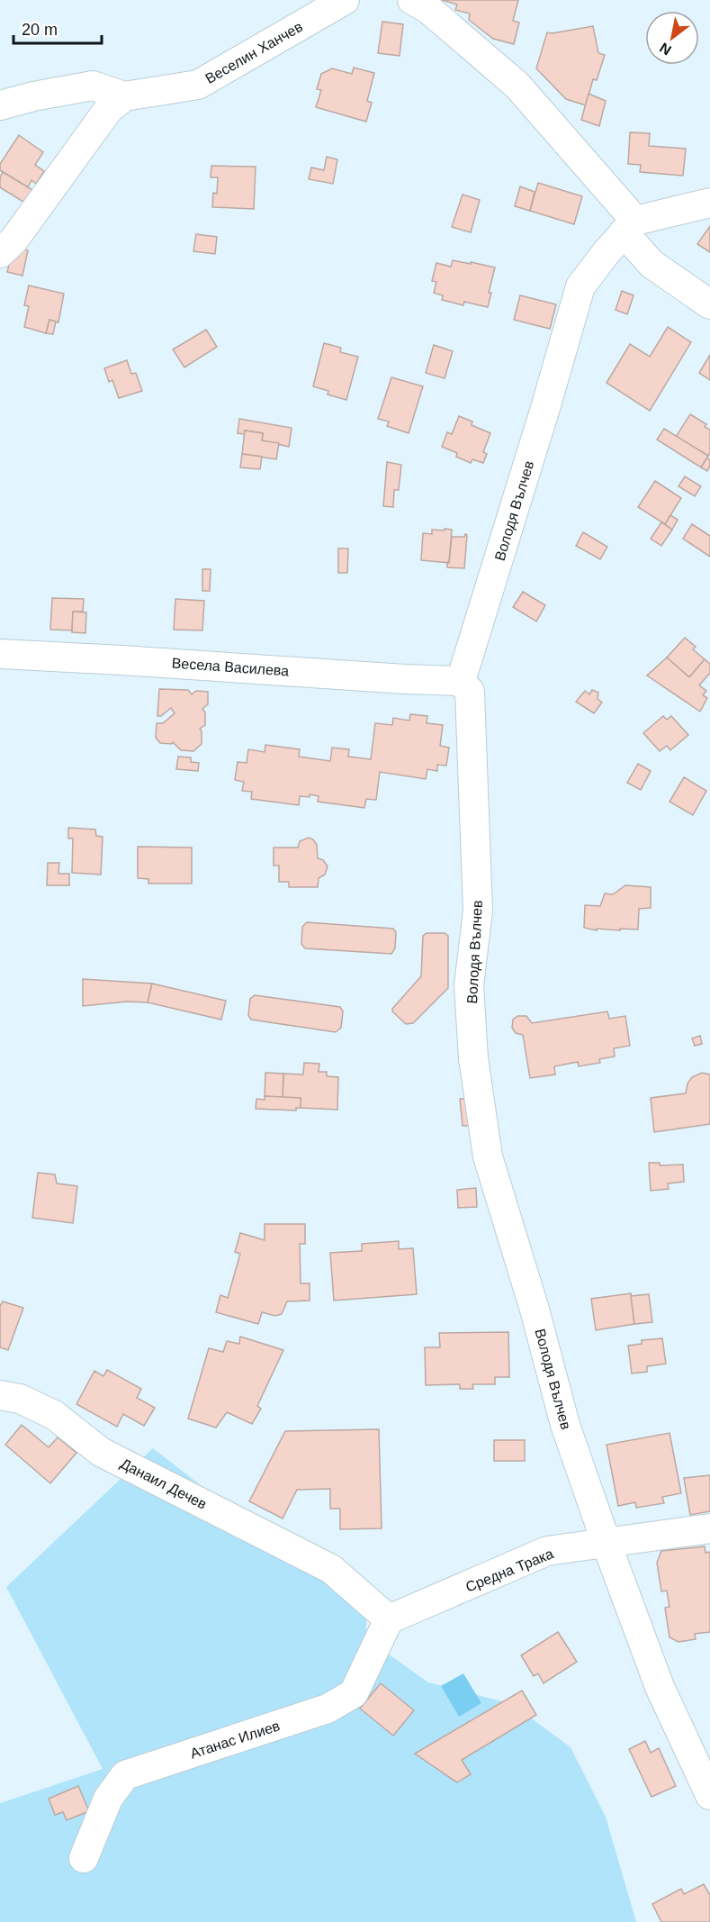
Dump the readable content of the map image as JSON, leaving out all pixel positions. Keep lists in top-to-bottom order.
{
  "streets": {
    "street": [
      "Веселин Ханчев",
      "Володя Вълчев",
      "Весела Василева",
      "Данаил Дечев",
      "Средна Трака",
      "Атанас Илиев"
    ]
  },
  "crossings": [
    ["Володя Вълчев", "Весела Василева"],
    ["Володя Вълчев", "Средна Трака"],
    ["Данаил Дечев", "Средна Трака"],
    ["Данаил Дечев", "Атанас Илиев"],
    ["Средна Трака", "Атанас Илиев"]
  ],
  "scale_bar": "20 m",
  "north": "bottom left"
}
